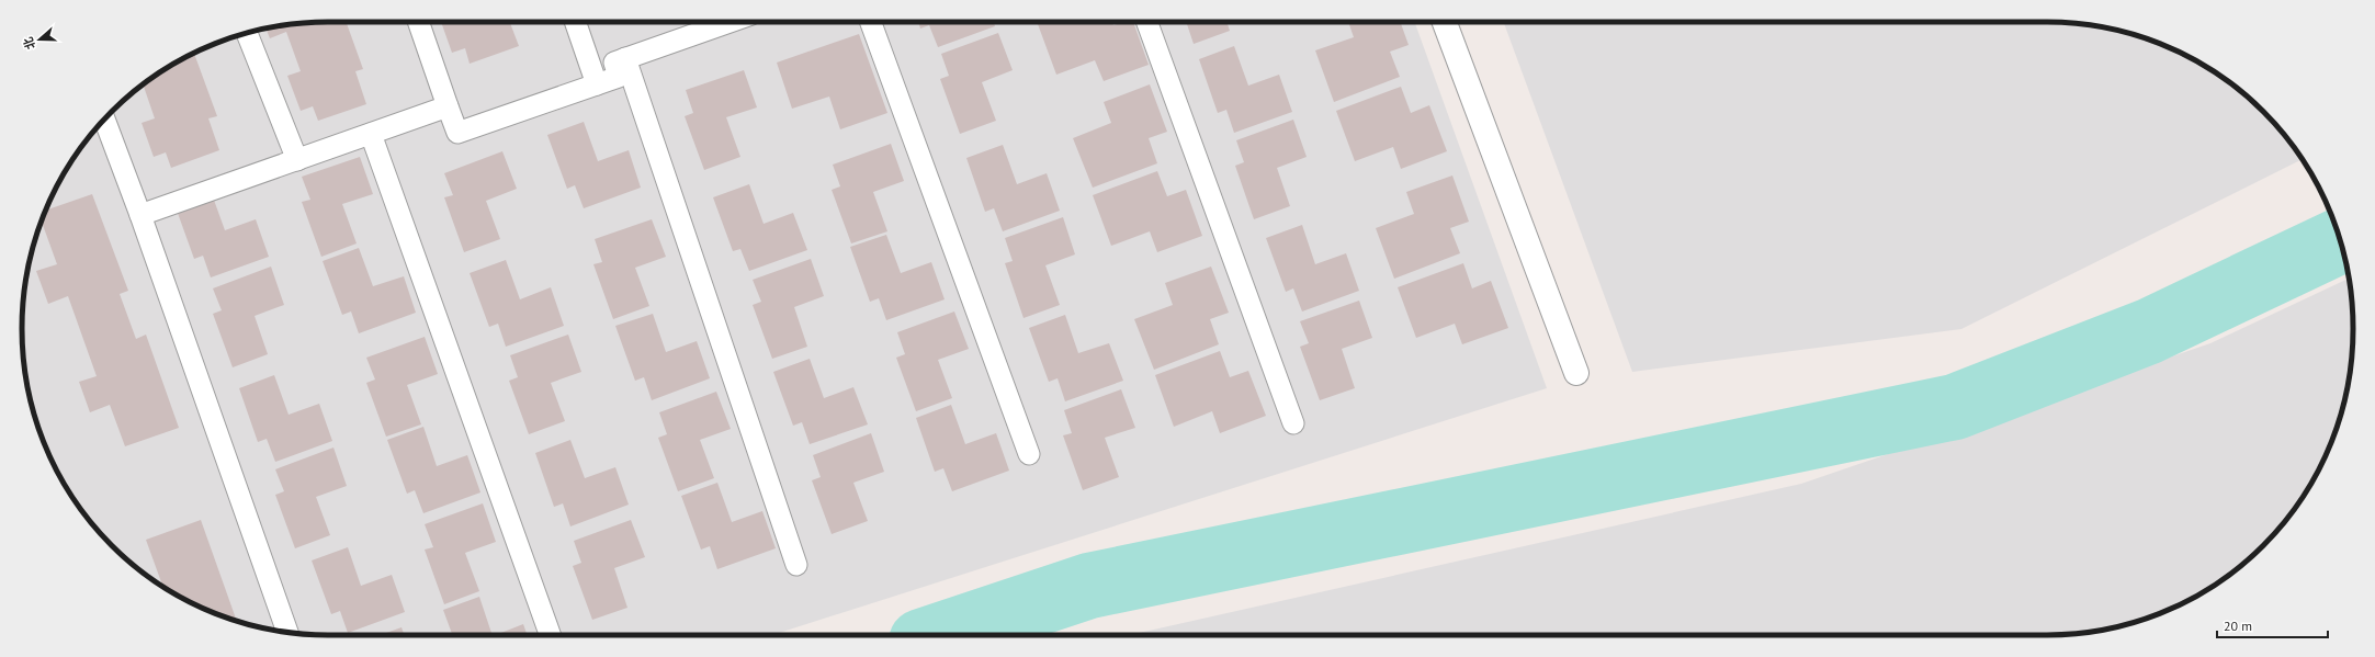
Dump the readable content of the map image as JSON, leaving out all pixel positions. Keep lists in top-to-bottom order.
{
  "scale_bar": "20 m",
  "north": "left"
}
